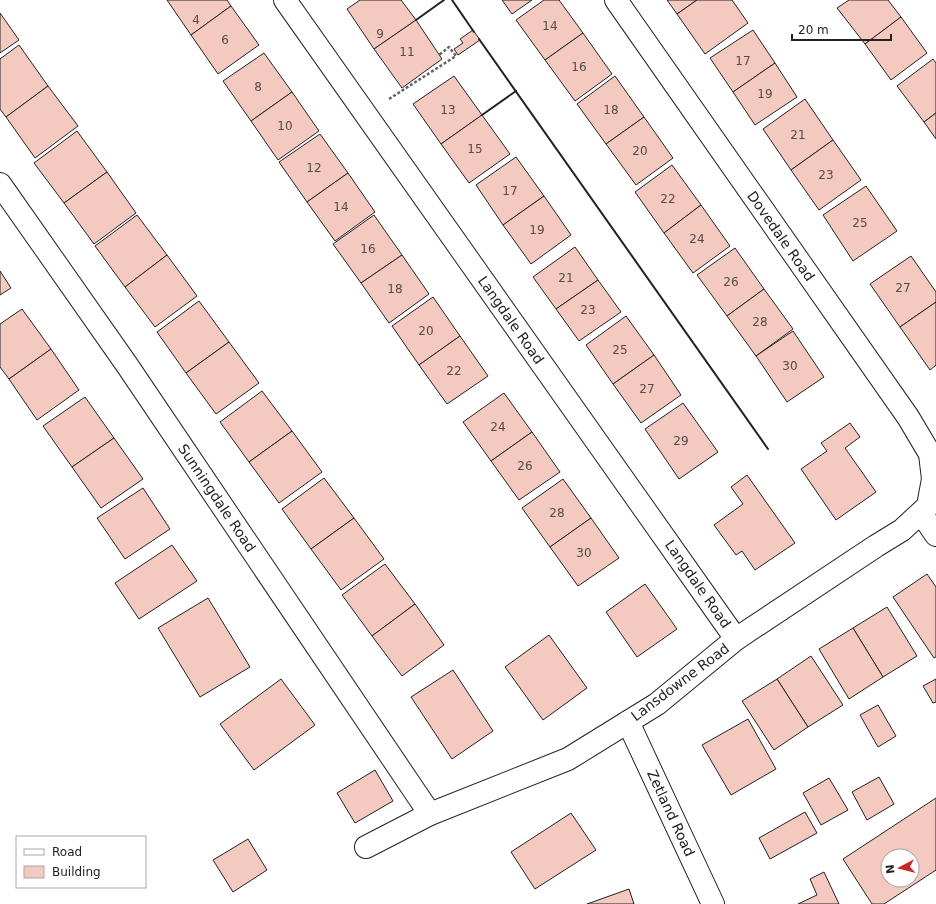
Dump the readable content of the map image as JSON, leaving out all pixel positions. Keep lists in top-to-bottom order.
{
  "streets": {
    "street": [
      "Dovedale Road",
      "Langdale Road",
      "Sunningdale Road",
      "Lansdowne Road",
      "Zetland Road"
    ]
  },
  "crossings": [
    ["Dovedale Road", "Lansdowne Road"],
    ["Langdale Road", "Lansdowne Road"],
    ["Sunningdale Road", "Lansdowne Road"],
    ["Lansdowne Road", "Zetland Road"]
  ],
  "house_numbers": [
    "4",
    "14",
    "9",
    "6",
    "11",
    "17",
    "16",
    "8",
    "19",
    "13",
    "18",
    "10",
    "21",
    "15",
    "20",
    "12",
    "23",
    "17",
    "22",
    "14",
    "25",
    "19",
    "24",
    "16",
    "21",
    "26",
    "27",
    "18",
    "23",
    "28",
    "20",
    "25",
    "30",
    "22",
    "27",
    "24",
    "29",
    "26",
    "28",
    "30"
  ],
  "legend": ["Road", "Building"],
  "scale_bar": "20 m",
  "north": "left"
}
